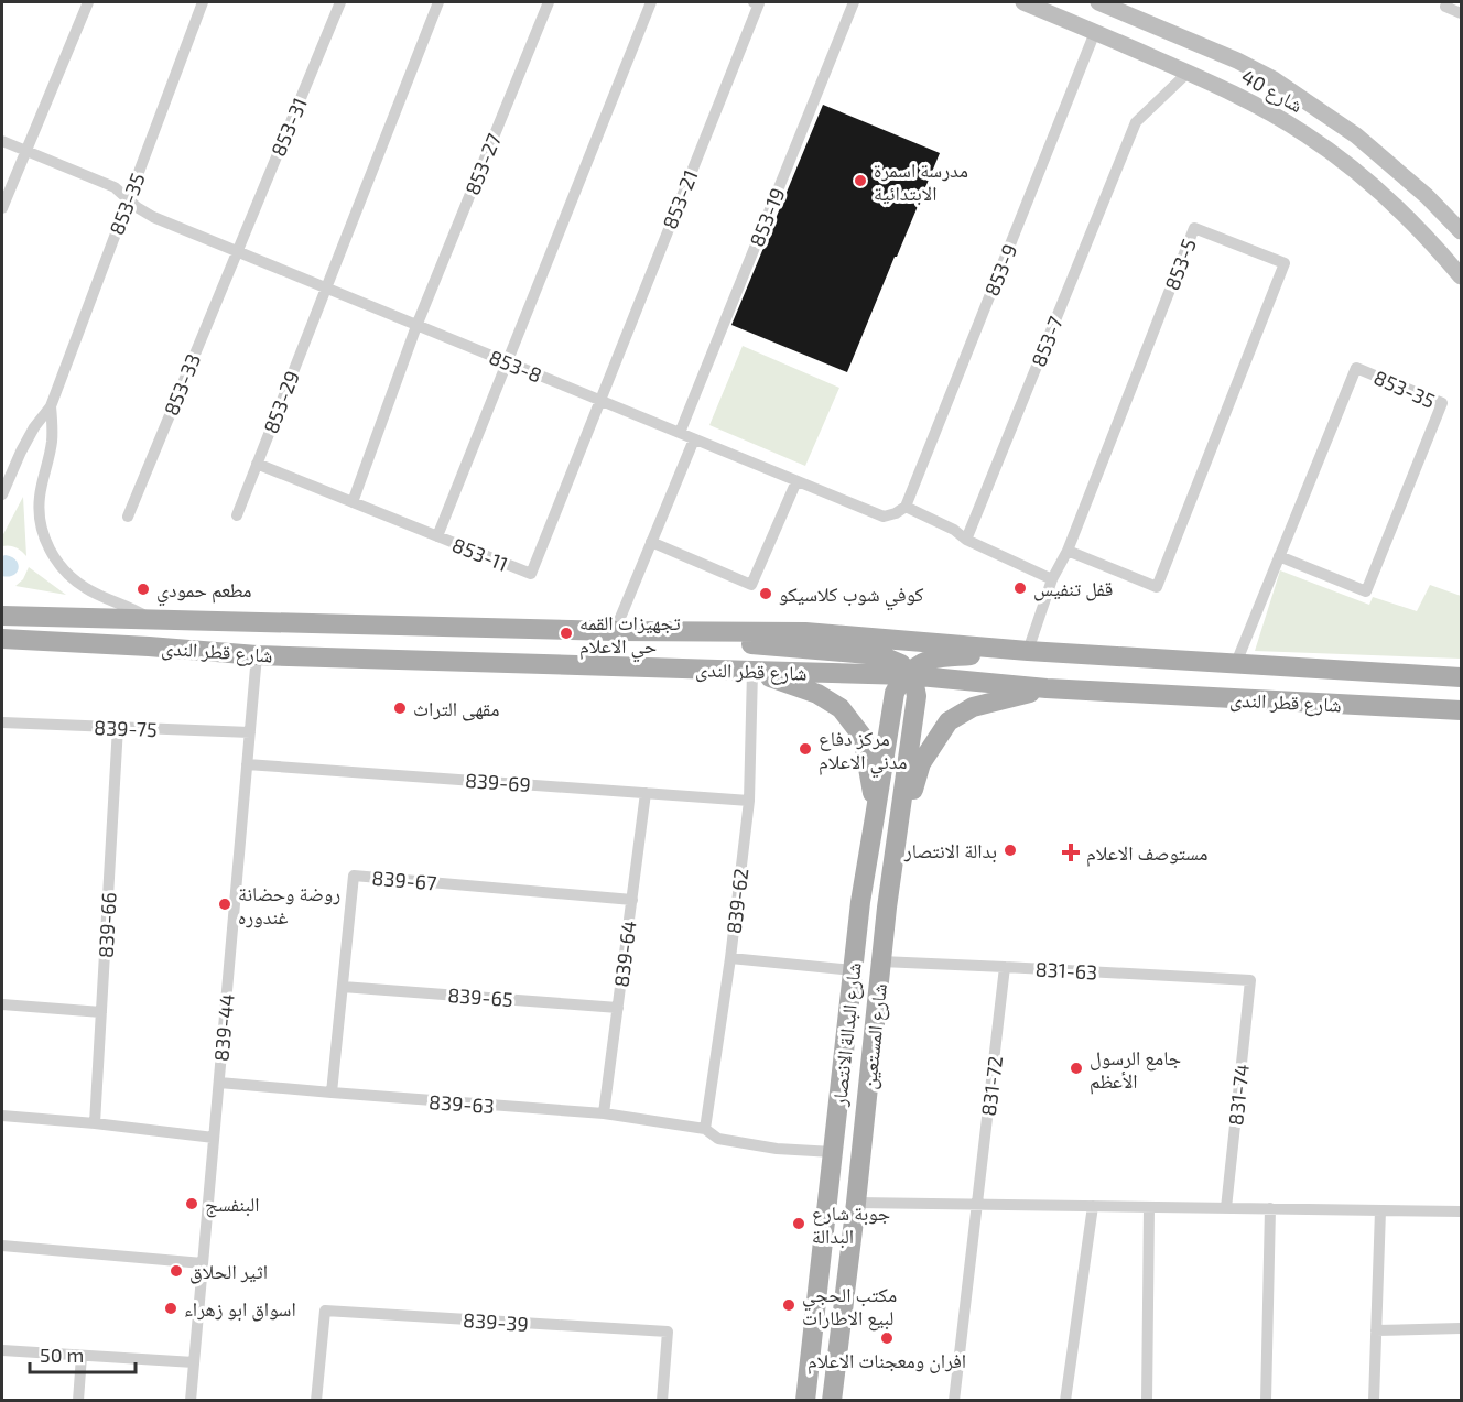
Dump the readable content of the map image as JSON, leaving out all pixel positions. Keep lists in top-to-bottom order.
{
  "streets": {
    "main road": [
      "شارع 40",
      "شارع قطر الندى",
      "شارع البدالة الانتصار",
      "شارع المستعين"
    ],
    "street": [
      "853-31",
      "853-27",
      "853-21",
      "853-35",
      "853-19",
      "853-5",
      "853-9",
      "853-7",
      "853-8",
      "853-33",
      "853-29",
      "853-11",
      "839-75",
      "839-69",
      "839-67",
      "839-62",
      "839-66",
      "839-64",
      "831-63",
      "839-65",
      "839-44",
      "831-72",
      "831-74",
      "839-63",
      "839-39"
    ]
  },
  "crossings": [
    ["شارع 40", "853-9"],
    ["شارع 40", "853-7"],
    ["853-31", "853-8"],
    ["853-31", "853-33"],
    ["853-27", "853-8"],
    ["853-27", "853-11"],
    ["853-21", "853-8"],
    ["853-21", "853-11"],
    ["853-35", "853-8"],
    ["853-35", "شارع قطر الندى"],
    ["853-19", "853-8"],
    ["853-9", "853-8"],
    ["853-8", "853-33"],
    ["853-8", "853-29"],
    ["853-8", "853-11"],
    ["853-29", "853-11"],
    ["شارع قطر الندى", "839-62"],
    ["شارع قطر الندى", "839-44"],
    ["شارع قطر الندى", "شارع البدالة الانتصار"],
    ["شارع قطر الندى", "شارع المستعين"],
    ["839-75", "839-66"],
    ["839-75", "839-44"],
    ["839-69", "839-62"],
    ["839-69", "839-64"],
    ["839-69", "839-44"],
    ["839-67", "839-64"],
    ["839-67", "839-65"],
    ["839-67", "839-63"],
    ["839-62", "839-63"],
    ["839-64", "839-65"],
    ["839-64", "839-63"],
    ["831-63", "شارع المستعين"],
    ["831-63", "831-72"],
    ["831-63", "831-74"],
    ["839-44", "839-63"],
    ["شارع البدالة الانتصار", "شارع المستعين"],
    ["شارع البدالة الانتصار", "839-63"]
  ],
  "places": {
    "other": [
      "مدرسة اسمرة الابتدائية",
      "قفل تنفيس",
      "مطعم حمودي",
      "كوفي شوب كلاسيكو",
      "تجهيزات القمه حي الاعلام",
      "مقهى التراث",
      "مركز دفاع مدني الاعلام",
      "بدالة الانتصار",
      "روضة وحضانة غندوره",
      "جامع الرسول الأعظم",
      "البنفسج",
      "جوبة شارع البدالة",
      "اثير الحلاق",
      "مكتب الحجي لبيع الاطارات",
      "اسواق ابو زهراء",
      "افران ومعجنات الاعلام"
    ],
    "health": ["مستوصف الاعلام"]
  },
  "scale_bar": "50 m"
}
